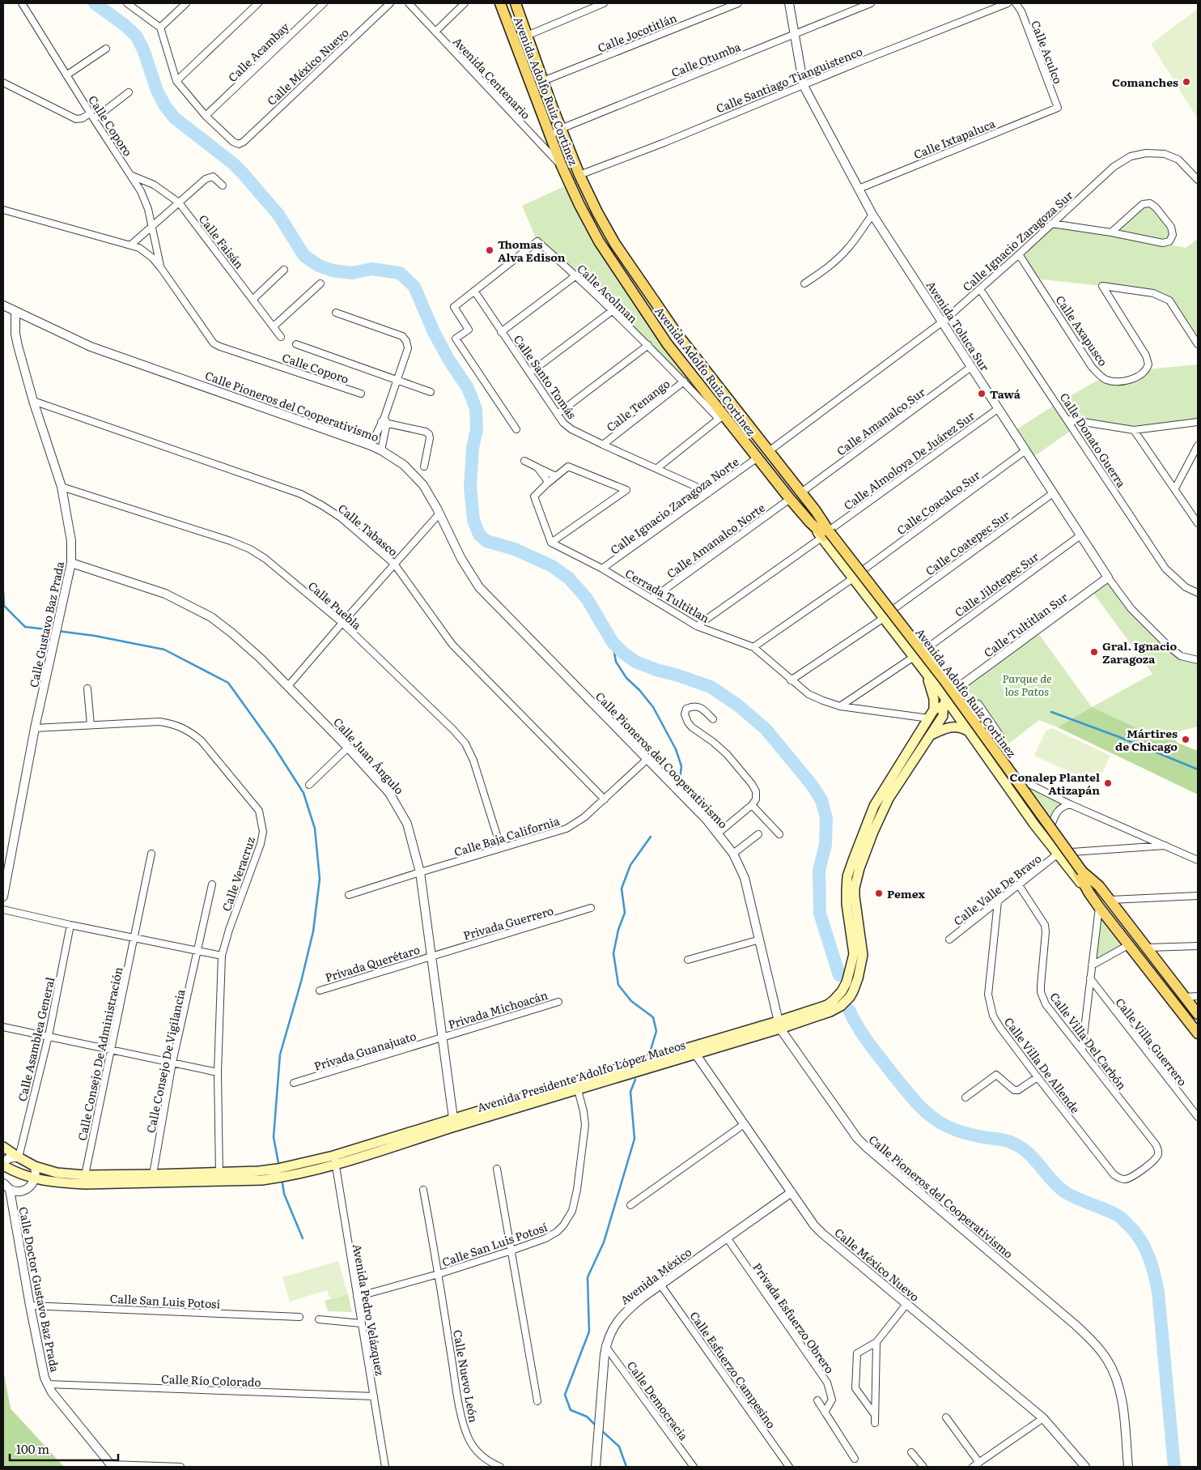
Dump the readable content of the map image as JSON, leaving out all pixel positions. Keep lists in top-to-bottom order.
{
  "streets": {
    "main road": ["Avenida Adolfo Ruiz Cortinez", "Avenida Presidente Adolfo López Mateos"],
    "street": [
      "Calle Jocotitlán",
      "Calle Acambay",
      "Calle Aculco",
      "Calle Otumba",
      "Calle México Nuevo",
      "Avenida Centenario",
      "Calle Santiago Tianguistenco",
      "Calle Coporo",
      "Calle Ixtapaluca",
      "Calle Ignacio Zaragoza Sur",
      "Calle Faisán",
      "Calle Acolman",
      "Avenida Toluca Sur",
      "Calle Axapusco",
      "Calle Santo Tomás",
      "Calle Tenango",
      "Calle Pioneros del Cooperativismo",
      "Calle Amanalco Sur",
      "Calle Donato Guerra",
      "Calle Almoloya De Juárez Sur",
      "Calle Coacalco Sur",
      "Calle Ignacio Zaragoza Norte",
      "Calle Tabasco",
      "Calle Amanalco Norte",
      "Calle Coatepec Sur",
      "Calle Jilotepec Sur",
      "Cerrada Tultitlan",
      "Calle Puebla",
      "Calle Gustavo Baz Prada",
      "Calle Tultitlan Sur",
      "Calle Juan Ángulo",
      "Calle Baja California",
      "Calle Veracruz",
      "Calle Valle De Bravo",
      "Privada Guerrero",
      "Privada Querétaro",
      "Privada Michoacán",
      "Calle Asamblea General",
      "Calle Villa Del Carbón",
      "Calle Villa Guerrero",
      "Privada Guanajuato",
      "Calle Consejo De Administración",
      "Calle Consejo De Vigilancia",
      "Calle Villa De Allende",
      "Calle San Luis Potosí",
      "Avenida México",
      "Calle Doctor Gustavo Baz Prada",
      "Avenida Pedro Velázquez",
      "Privada Esfuerzo Obrero",
      "Calle Esfuerzo Campesino",
      "Calle Nuevo León",
      "Calle Río Colorado",
      "Calle Democracia"
    ]
  },
  "crossings": [
    ["Calle Jocotitlán", "Avenida Adolfo Ruiz Cortinez"],
    ["Calle Acambay", "Calle México Nuevo"],
    ["Calle Aculco", "Calle Ixtapaluca"],
    ["Calle Otumba", "Avenida Adolfo Ruiz Cortinez"],
    ["Calle Otumba", "Avenida Toluca Sur"],
    ["Calle México Nuevo", "Avenida Presidente Adolfo López Mateos"],
    ["Calle México Nuevo", "Avenida México"],
    ["Avenida Centenario", "Avenida Adolfo Ruiz Cortinez"],
    ["Calle Santiago Tianguistenco", "Avenida Adolfo Ruiz Cortinez"],
    ["Calle Santiago Tianguistenco", "Avenida Toluca Sur"],
    ["Avenida Adolfo Ruiz Cortinez", "Calle Ignacio Zaragoza Sur"],
    ["Avenida Adolfo Ruiz Cortinez", "Calle Acolman"],
    ["Avenida Adolfo Ruiz Cortinez", "Calle Amanalco Sur"],
    ["Avenida Adolfo Ruiz Cortinez", "Calle Almoloya De Juárez Sur"],
    ["Avenida Adolfo Ruiz Cortinez", "Calle Coacalco Sur"],
    ["Avenida Adolfo Ruiz Cortinez", "Calle Ignacio Zaragoza Norte"],
    ["Avenida Adolfo Ruiz Cortinez", "Calle Amanalco Norte"],
    ["Avenida Adolfo Ruiz Cortinez", "Calle Coatepec Sur"],
    ["Avenida Adolfo Ruiz Cortinez", "Calle Jilotepec Sur"],
    ["Avenida Adolfo Ruiz Cortinez", "Calle Tultitlan Sur"],
    ["Avenida Adolfo Ruiz Cortinez", "Calle Valle De Bravo"],
    ["Avenida Adolfo Ruiz Cortinez", "Avenida Presidente Adolfo López Mateos"],
    ["Calle Coporo", "Calle Faisán"],
    ["Calle Ixtapaluca", "Avenida Toluca Sur"],
    ["Calle Ignacio Zaragoza Sur", "Avenida Toluca Sur"],
    ["Calle Ignacio Zaragoza Sur", "Calle Axapusco"],
    ["Calle Ignacio Zaragoza Sur", "Calle Donato Guerra"],
    ["Calle Acolman", "Calle Santo Tomás"],
    ["Calle Acolman", "Calle Tenango"],
    ["Avenida Toluca Sur", "Calle Amanalco Sur"],
    ["Avenida Toluca Sur", "Calle Almoloya De Juárez Sur"],
    ["Avenida Toluca Sur", "Calle Coacalco Sur"],
    ["Avenida Toluca Sur", "Calle Coatepec Sur"],
    ["Avenida Toluca Sur", "Calle Jilotepec Sur"],
    ["Avenida Toluca Sur", "Calle Tultitlan Sur"],
    ["Calle Santo Tomás", "Calle Tenango"],
    ["Calle Santo Tomás", "Calle Ignacio Zaragoza Norte"],
    ["Calle Pioneros del Cooperativismo", "Calle Gustavo Baz Prada"],
    ["Calle Pioneros del Cooperativismo", "Calle Baja California"],
    ["Calle Pioneros del Cooperativismo", "Avenida Presidente Adolfo López Mateos"],
    ["Calle Almoloya De Juárez Sur", "Cerrada Tultitlan"],
    ["Calle Ignacio Zaragoza Norte", "Cerrada Tultitlan"],
    ["Calle Tabasco", "Calle Gustavo Baz Prada"],
    ["Calle Tabasco", "Calle Baja California"],
    ["Calle Amanalco Norte", "Cerrada Tultitlan"],
    ["Cerrada Tultitlan", "Avenida Presidente Adolfo López Mateos"],
    ["Calle Puebla", "Calle Gustavo Baz Prada"],
    ["Calle Puebla", "Calle Baja California"],
    ["Calle Gustavo Baz Prada", "Calle Juan Ángulo"],
    ["Calle Gustavo Baz Prada", "Calle Veracruz"],
    ["Calle Tultitlan Sur", "Avenida Presidente Adolfo López Mateos"],
    ["Calle Juan Ángulo", "Calle Baja California"],
    ["Calle Juan Ángulo", "Privada Guerrero"],
    ["Calle Juan Ángulo", "Privada Querétaro"],
    ["Calle Juan Ángulo", "Privada Michoacán"],
    ["Calle Juan Ángulo", "Privada Guanajuato"],
    ["Calle Juan Ángulo", "Avenida Presidente Adolfo López Mateos"],
    ["Calle Veracruz", "Avenida Presidente Adolfo López Mateos"],
    ["Calle Valle De Bravo", "Calle Villa Del Carbón"],
    ["Calle Valle De Bravo", "Calle Villa De Allende"],
    ["Privada Guerrero", "Privada Querétaro"],
    ["Privada Michoacán", "Privada Guanajuato"],
    ["Calle Asamblea General", "Avenida Presidente Adolfo López Mateos"],
    ["Calle Villa Del Carbón", "Calle Villa De Allende"],
    ["Calle Consejo De Administración", "Avenida Presidente Adolfo López Mateos"],
    ["Calle Consejo De Vigilancia", "Avenida Presidente Adolfo López Mateos"],
    ["Avenida Presidente Adolfo López Mateos", "Calle San Luis Potosí"],
    ["Avenida Presidente Adolfo López Mateos", "Calle Doctor Gustavo Baz Prada"],
    ["Avenida Presidente Adolfo López Mateos", "Avenida Pedro Velázquez"],
    ["Calle San Luis Potosí", "Calle Doctor Gustavo Baz Prada"],
    ["Calle San Luis Potosí", "Avenida Pedro Velázquez"],
    ["Calle San Luis Potosí", "Calle Nuevo León"],
    ["Avenida México", "Privada Esfuerzo Obrero"],
    ["Avenida México", "Calle Esfuerzo Campesino"],
    ["Avenida México", "Calle Democracia"],
    ["Calle Doctor Gustavo Baz Prada", "Calle Río Colorado"],
    ["Avenida Pedro Velázquez", "Calle Río Colorado"]
  ],
  "parks": ["Parque de los Patos"],
  "places": [
    "Comanches",
    "Thomas Alva Edison",
    "Tawá",
    "Gral. Ignacio Zaragoza",
    "Mártires de Chicago",
    "Conalep Plantel Atizapán",
    "Pemex"
  ],
  "scale_bar": "100 m"
}
